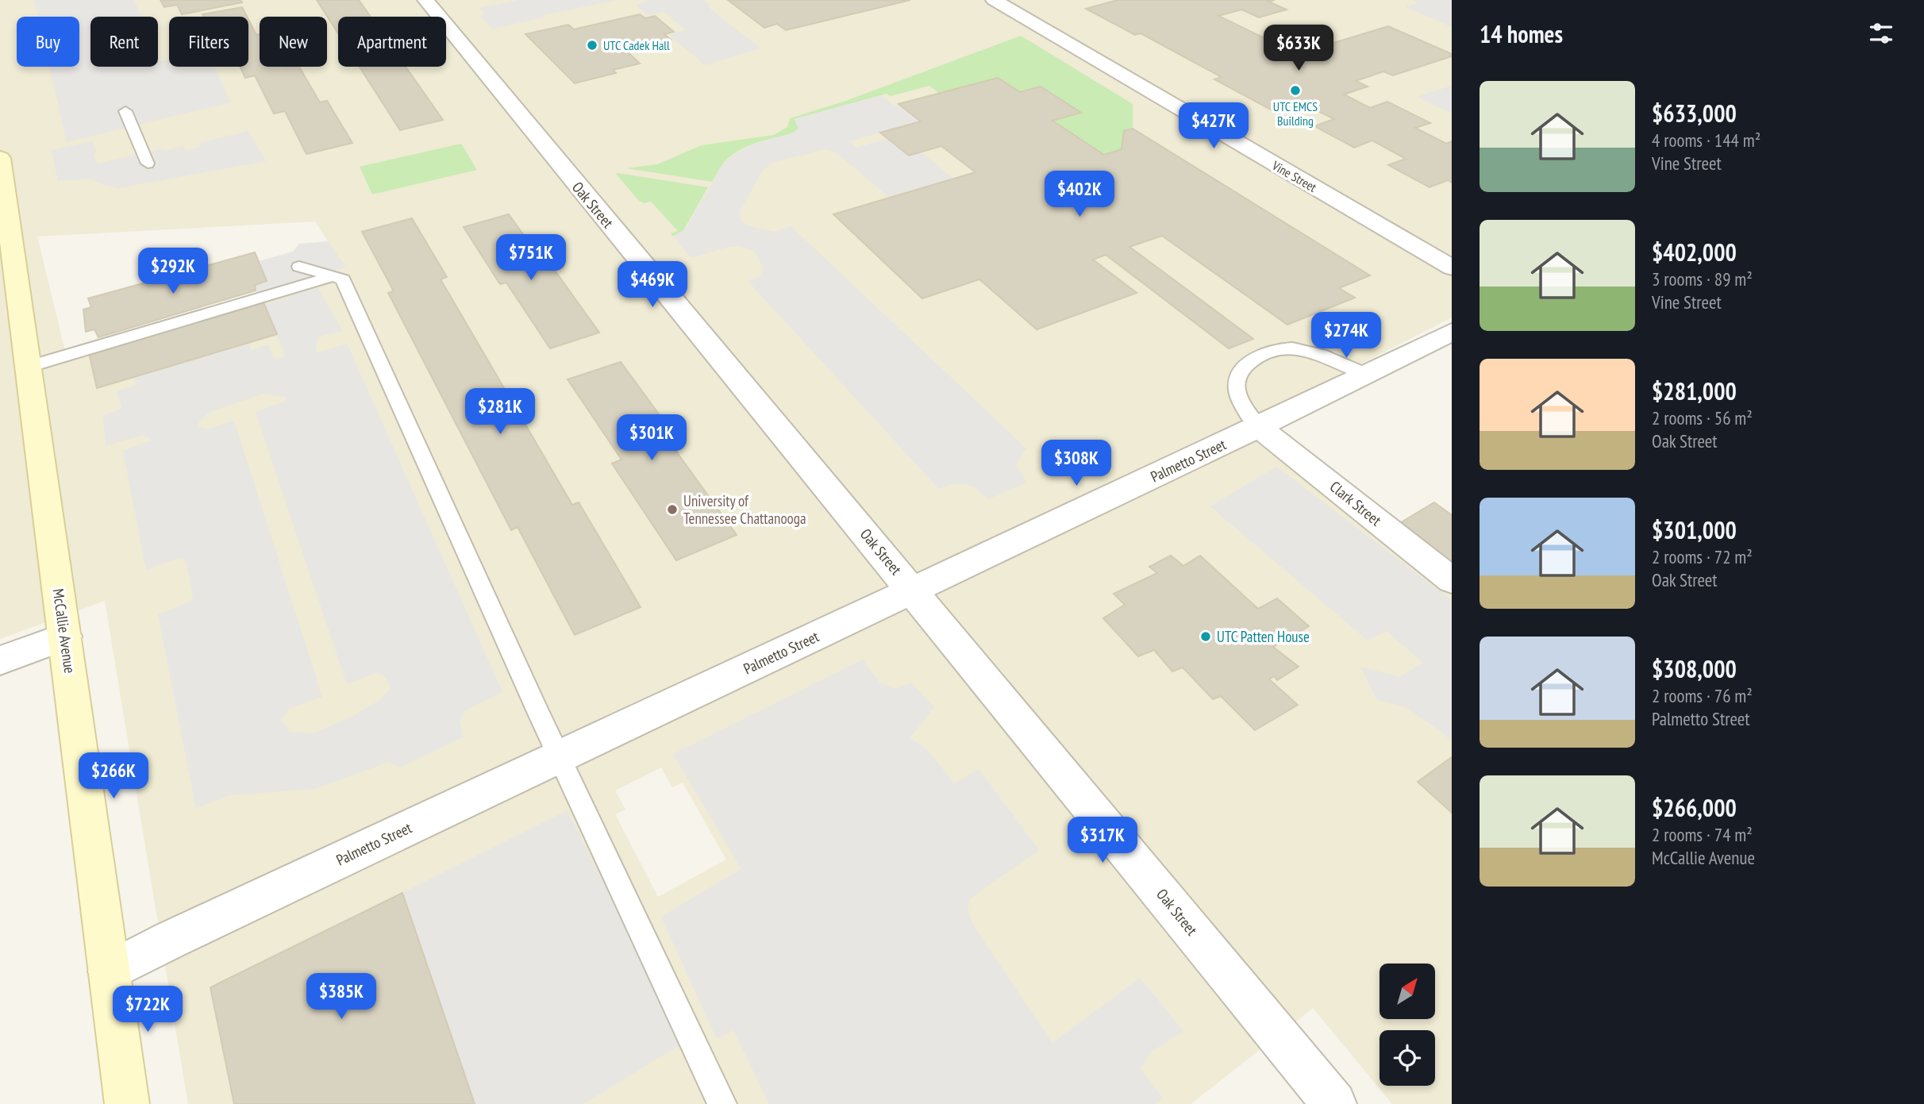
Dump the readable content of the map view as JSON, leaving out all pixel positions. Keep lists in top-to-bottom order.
{
  "streets": {
    "main road": ["McCallie Avenue"],
    "street": [
      "Vine Street",
      "Oak Street",
      "Palmetto Street",
      "Clark Street"
    ]
  },
  "crossings": [
    ["Oak Street", "Palmetto Street"],
    ["Palmetto Street", "Clark Street"],
    ["Palmetto Street", "McCallie Avenue"]
  ],
  "places": [
    "UTC Cadek Hall",
    "UTC EMCS Building",
    "University of Tennessee Chattanooga",
    "UTC Patten House"
  ],
  "north": "top right",
  "page": {
    "heading": "14 homes",
    "chip": [
      "Buy",
      "Rent",
      "Filters",
      "New",
      "Apartment"
    ],
    "price": [
      "$633K",
      "$427K",
      "$402K",
      "$751K",
      "$292K",
      "$469K",
      "$274K",
      "$281K",
      "$301K",
      "$308K",
      "$266K",
      "$317K",
      "$385K",
      "$722K"
    ],
    "list": [
      {
        "name": "$633,000",
        "note": "4 rooms · 144 m² · Vine Street"
      },
      {
        "name": "$402,000",
        "note": "3 rooms · 89 m² · Vine Street"
      },
      {
        "name": "$281,000",
        "note": "2 rooms · 56 m² · Oak Street"
      },
      {
        "name": "$301,000",
        "note": "2 rooms · 72 m² · Oak Street"
      },
      {
        "name": "$308,000",
        "note": "2 rooms · 76 m² · Palmetto Street"
      },
      {
        "name": "$266,000",
        "note": "2 rooms · 74 m² · McCallie Avenue"
      }
    ]
  }
}
